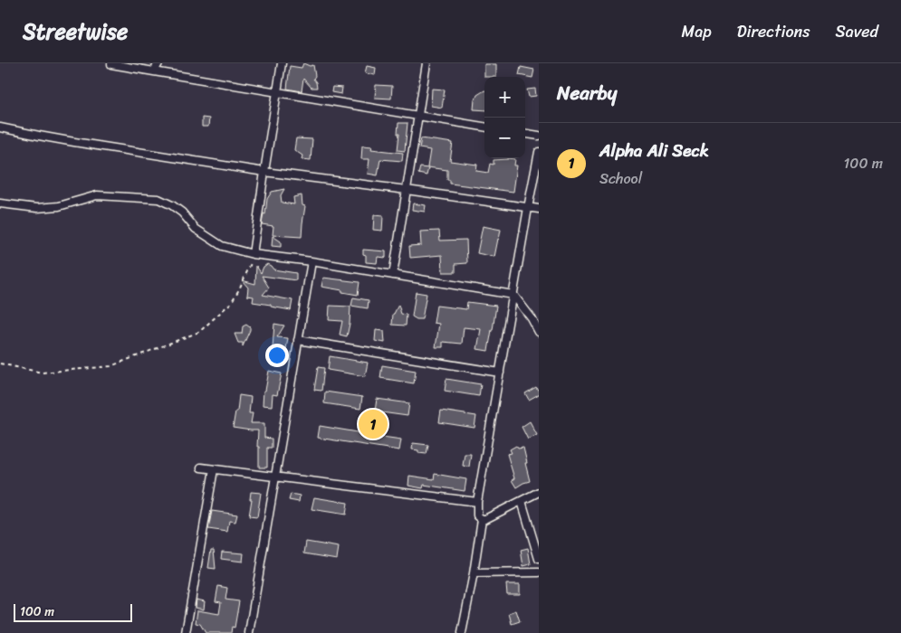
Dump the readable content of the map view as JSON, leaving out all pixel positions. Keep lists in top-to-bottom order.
{
  "scale_bar": "100 m",
  "page": {
    "header": "Streetwise",
    "nav": ["Map", "Directions", "Saved"],
    "heading": "Nearby",
    "map_buttons": ["+", "−"],
    "list": [
      {
        "mark": "1",
        "name": "Alpha Ali Seck",
        "note": "School",
        "value": "100 m"
      }
    ],
    "pins": "1",
    "scale": "100 m"
  }
}
